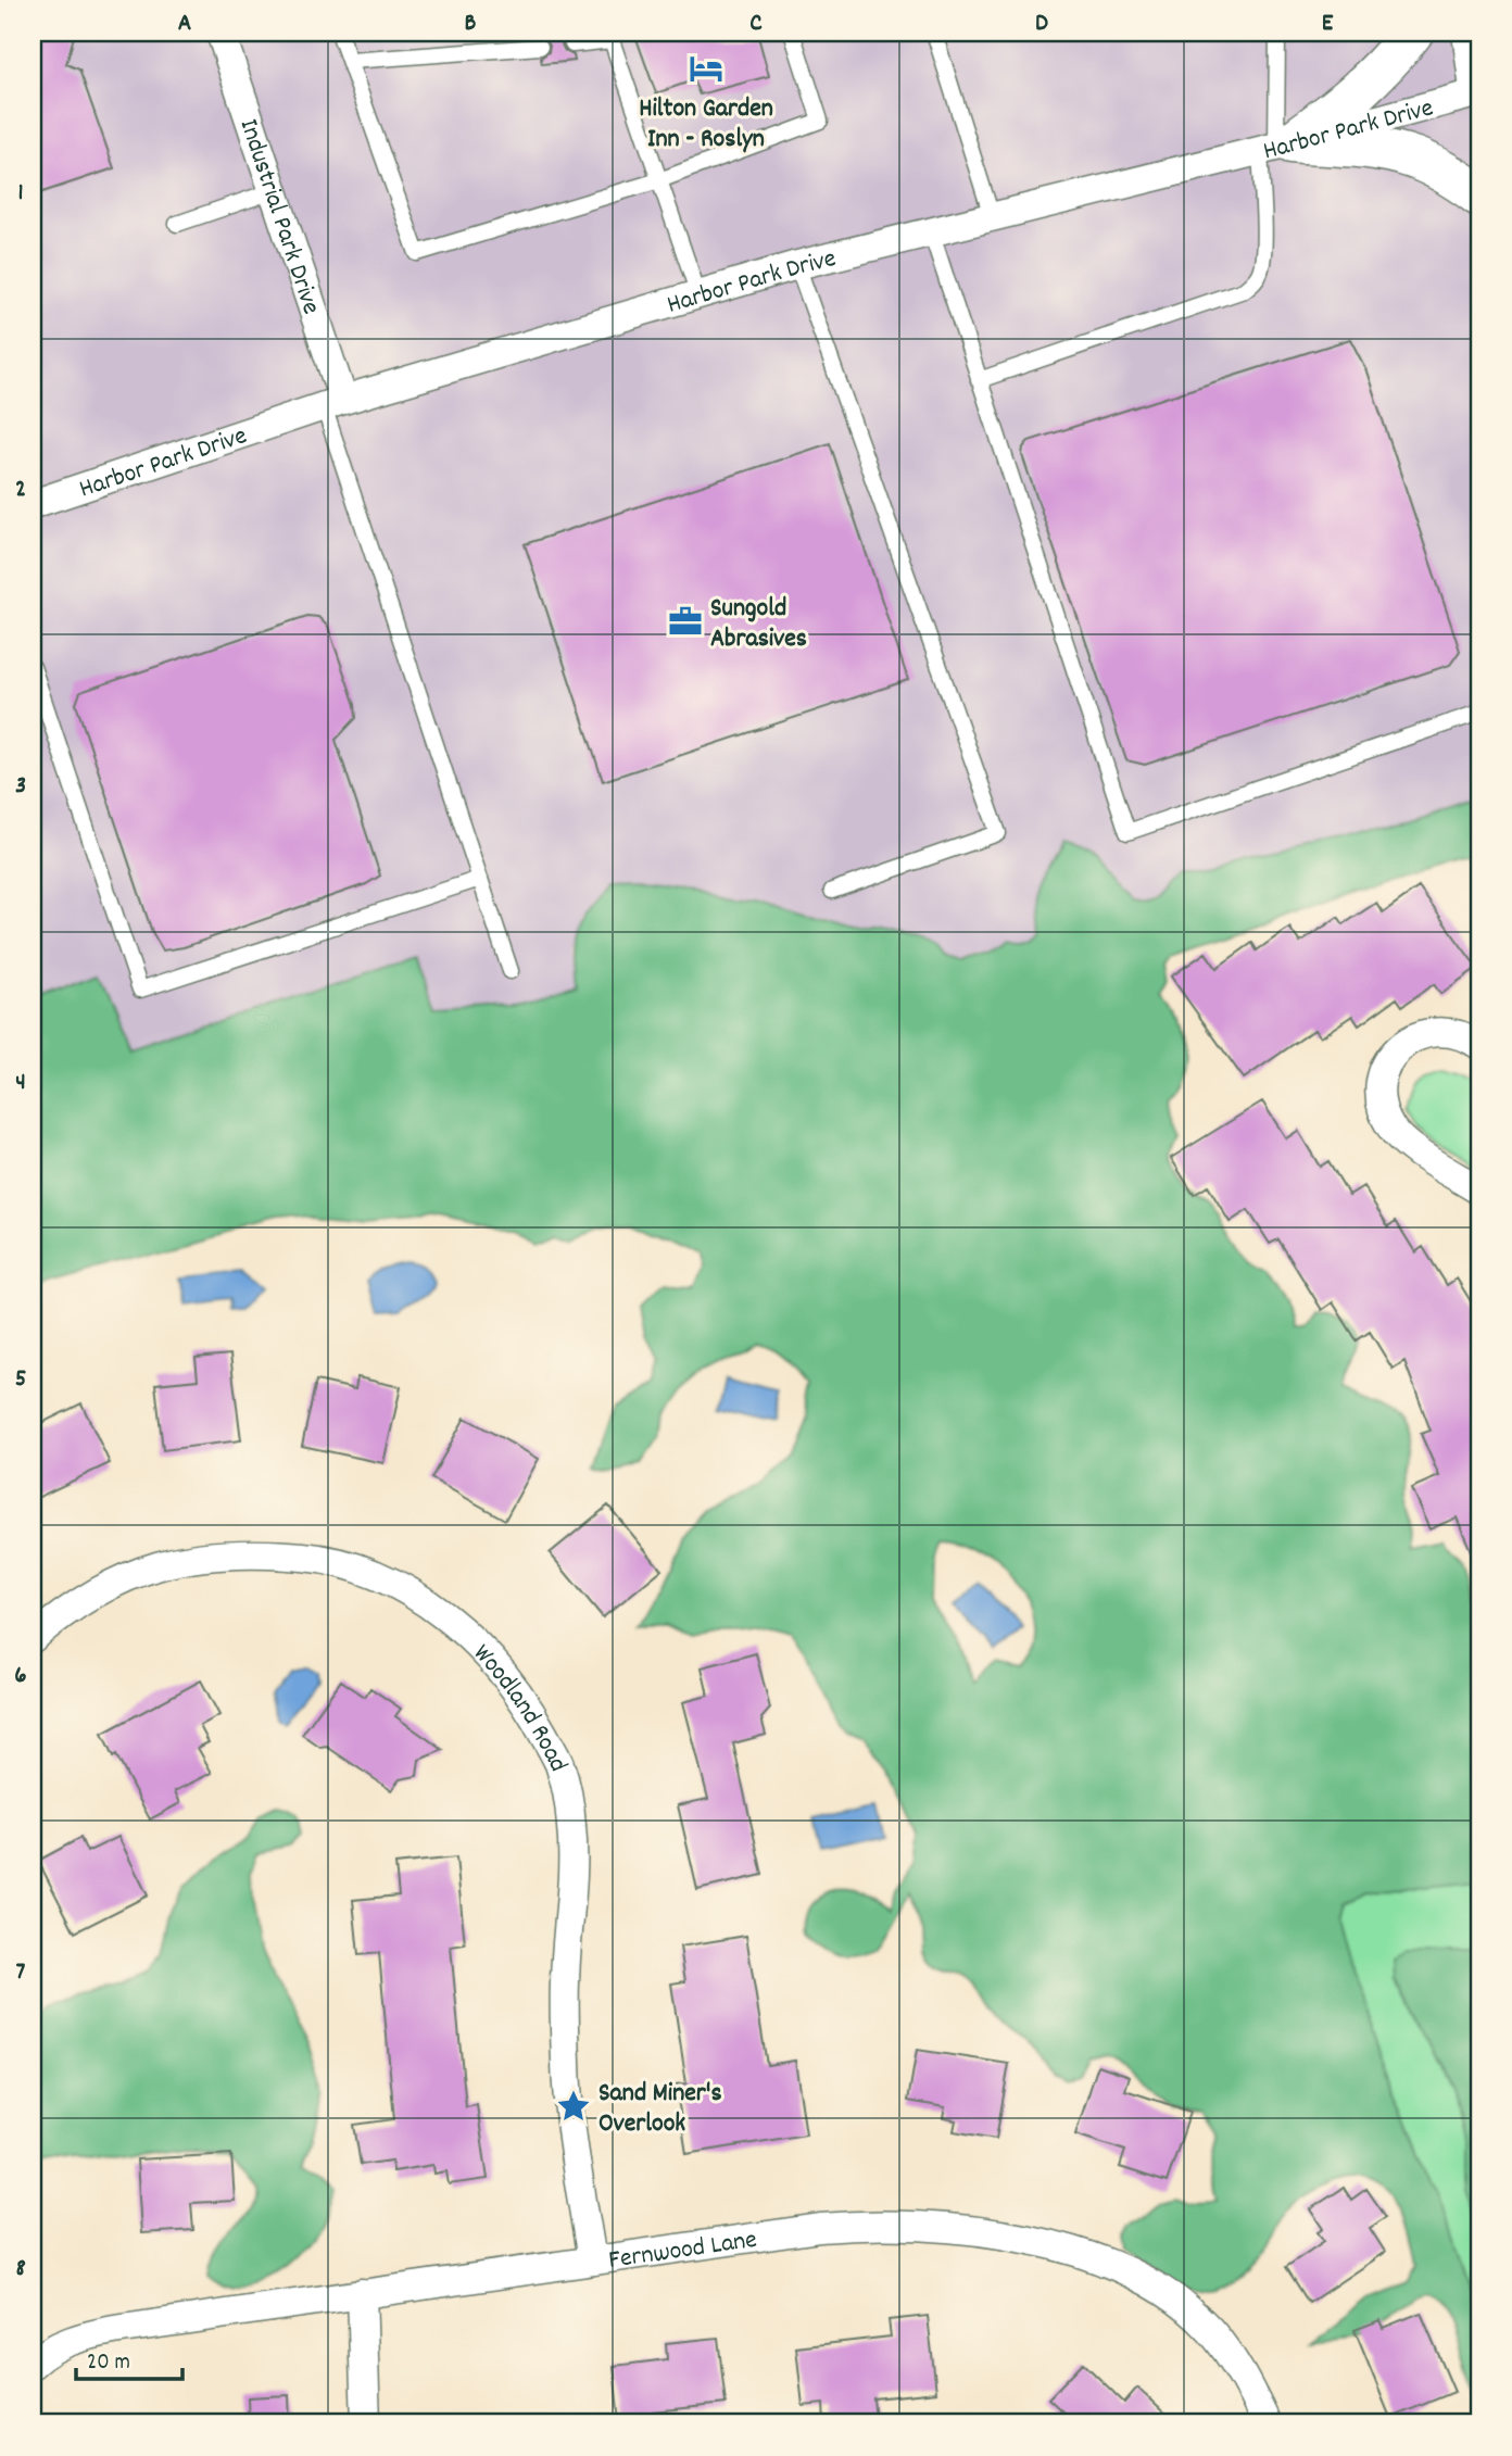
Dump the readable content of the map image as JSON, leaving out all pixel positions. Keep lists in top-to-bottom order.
{
  "streets": {
    "street": [
      "Harbor Park Drive",
      "Industrial Park Drive",
      "Woodland Road",
      "Fernwood Lane"
    ]
  },
  "crossings": [
    ["Harbor Park Drive", "Industrial Park Drive"],
    ["Woodland Road", "Fernwood Lane"]
  ],
  "places": {
    "hotel": ["Hilton Garden Inn - Roslyn"],
    "office": ["Sungold Abrasives"],
    "place": ["Sand Miner's Overlook"]
  },
  "scale_bar": "20 m",
  "grid": {
    "columns": [
      "A",
      "B",
      "C",
      "D",
      "E"
    ],
    "rows": [
      "1",
      "2",
      "3",
      "4",
      "5",
      "6",
      "7",
      "8"
    ]
  }
}
